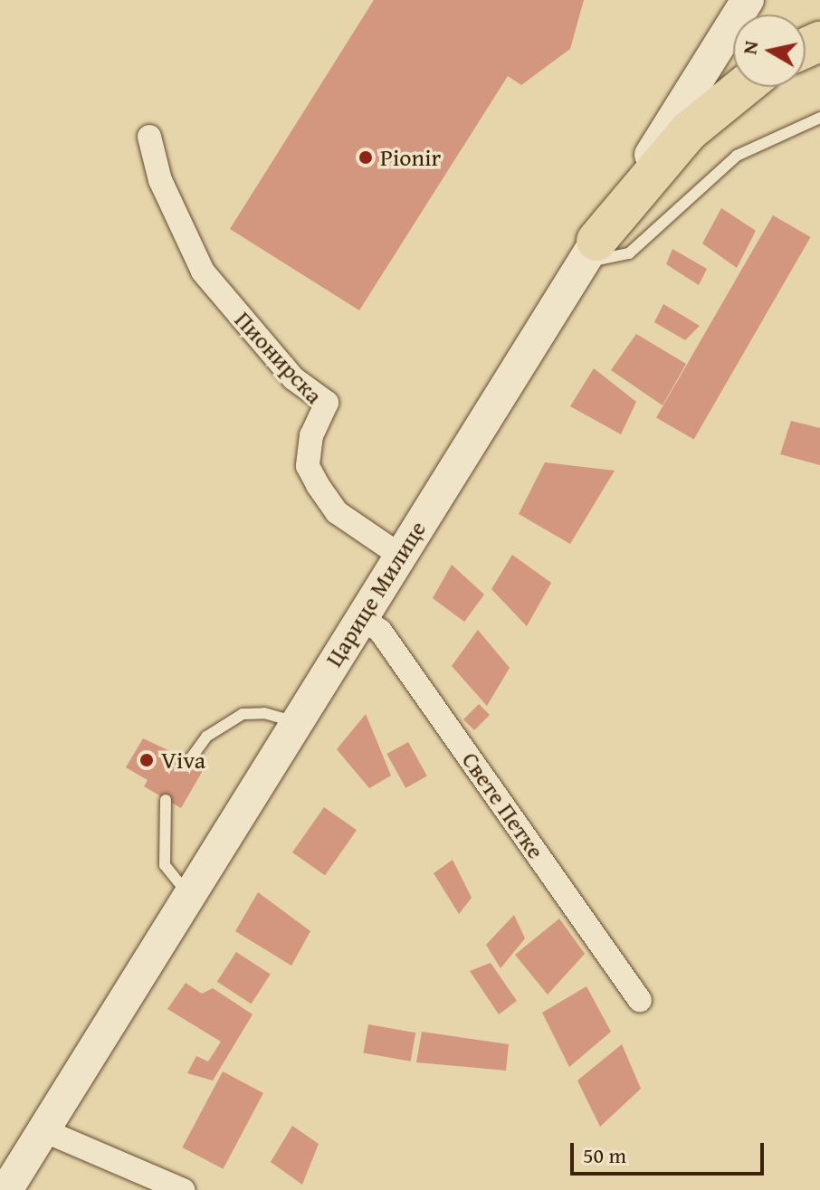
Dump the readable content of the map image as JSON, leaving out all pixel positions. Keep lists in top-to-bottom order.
{
  "streets": {
    "main road": ["Царице Милице"],
    "street": ["Пионирска", "Свете Петке"]
  },
  "crossings": [
    ["Пионирска", "Царице Милице"],
    ["Царице Милице", "Свете Петке"]
  ],
  "places": ["Pionir", "Viva"],
  "scale_bar": "50 m",
  "north": "left"
}
